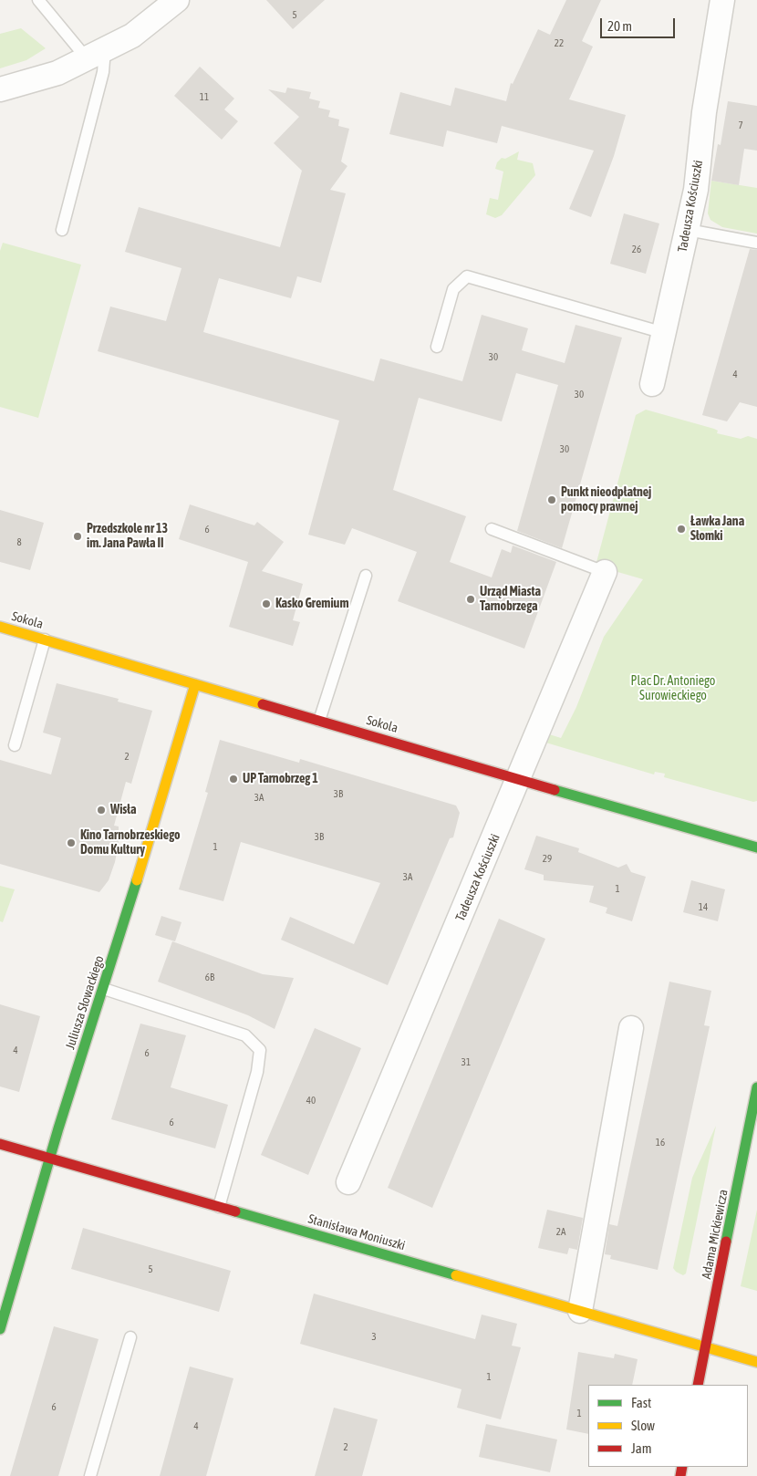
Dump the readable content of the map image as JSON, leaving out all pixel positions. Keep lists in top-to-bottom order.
{
  "streets": {
    "street": [
      "Tadeusza Kościuszki",
      "Sokola",
      "Juliusza Słowackiego",
      "Stanisława Moniuszki",
      "Adama Mickiewicza"
    ]
  },
  "crossings": [
    ["Tadeusza Kościuszki", "Sokola"],
    ["Sokola", "Juliusza Słowackiego"],
    ["Juliusza Słowackiego", "Stanisława Moniuszki"],
    ["Stanisława Moniuszki", "Adama Mickiewicza"]
  ],
  "parks": ["Plac Dr. Antoniego Surowieckiego"],
  "places": [
    "Punkt nieodpłatnej pomocy prawnej",
    "Ławka Jana Słomki",
    "Przedszkole nr 13 im. Jana Pawła II",
    "Urząd Miasta Tarnobrzega",
    "Kasko Gremium",
    "UP Tarnobrzeg 1",
    "Wisła",
    "Kino Tarnobrzeskiego Domu Kultury"
  ],
  "house_numbers": [
    "5",
    "22",
    "11",
    "7",
    "26",
    "30",
    "4",
    "30",
    "30",
    "6",
    "8",
    "2",
    "3B",
    "3A",
    "3B",
    "1",
    "29",
    "3A",
    "1",
    "14",
    "6B",
    "4",
    "6",
    "31",
    "40",
    "6",
    "16",
    "2A",
    "5",
    "3",
    "1",
    "6",
    "1",
    "4",
    "2"
  ],
  "legend": ["Fast", "Slow", "Jam"],
  "scale_bar": "20 m"
}
